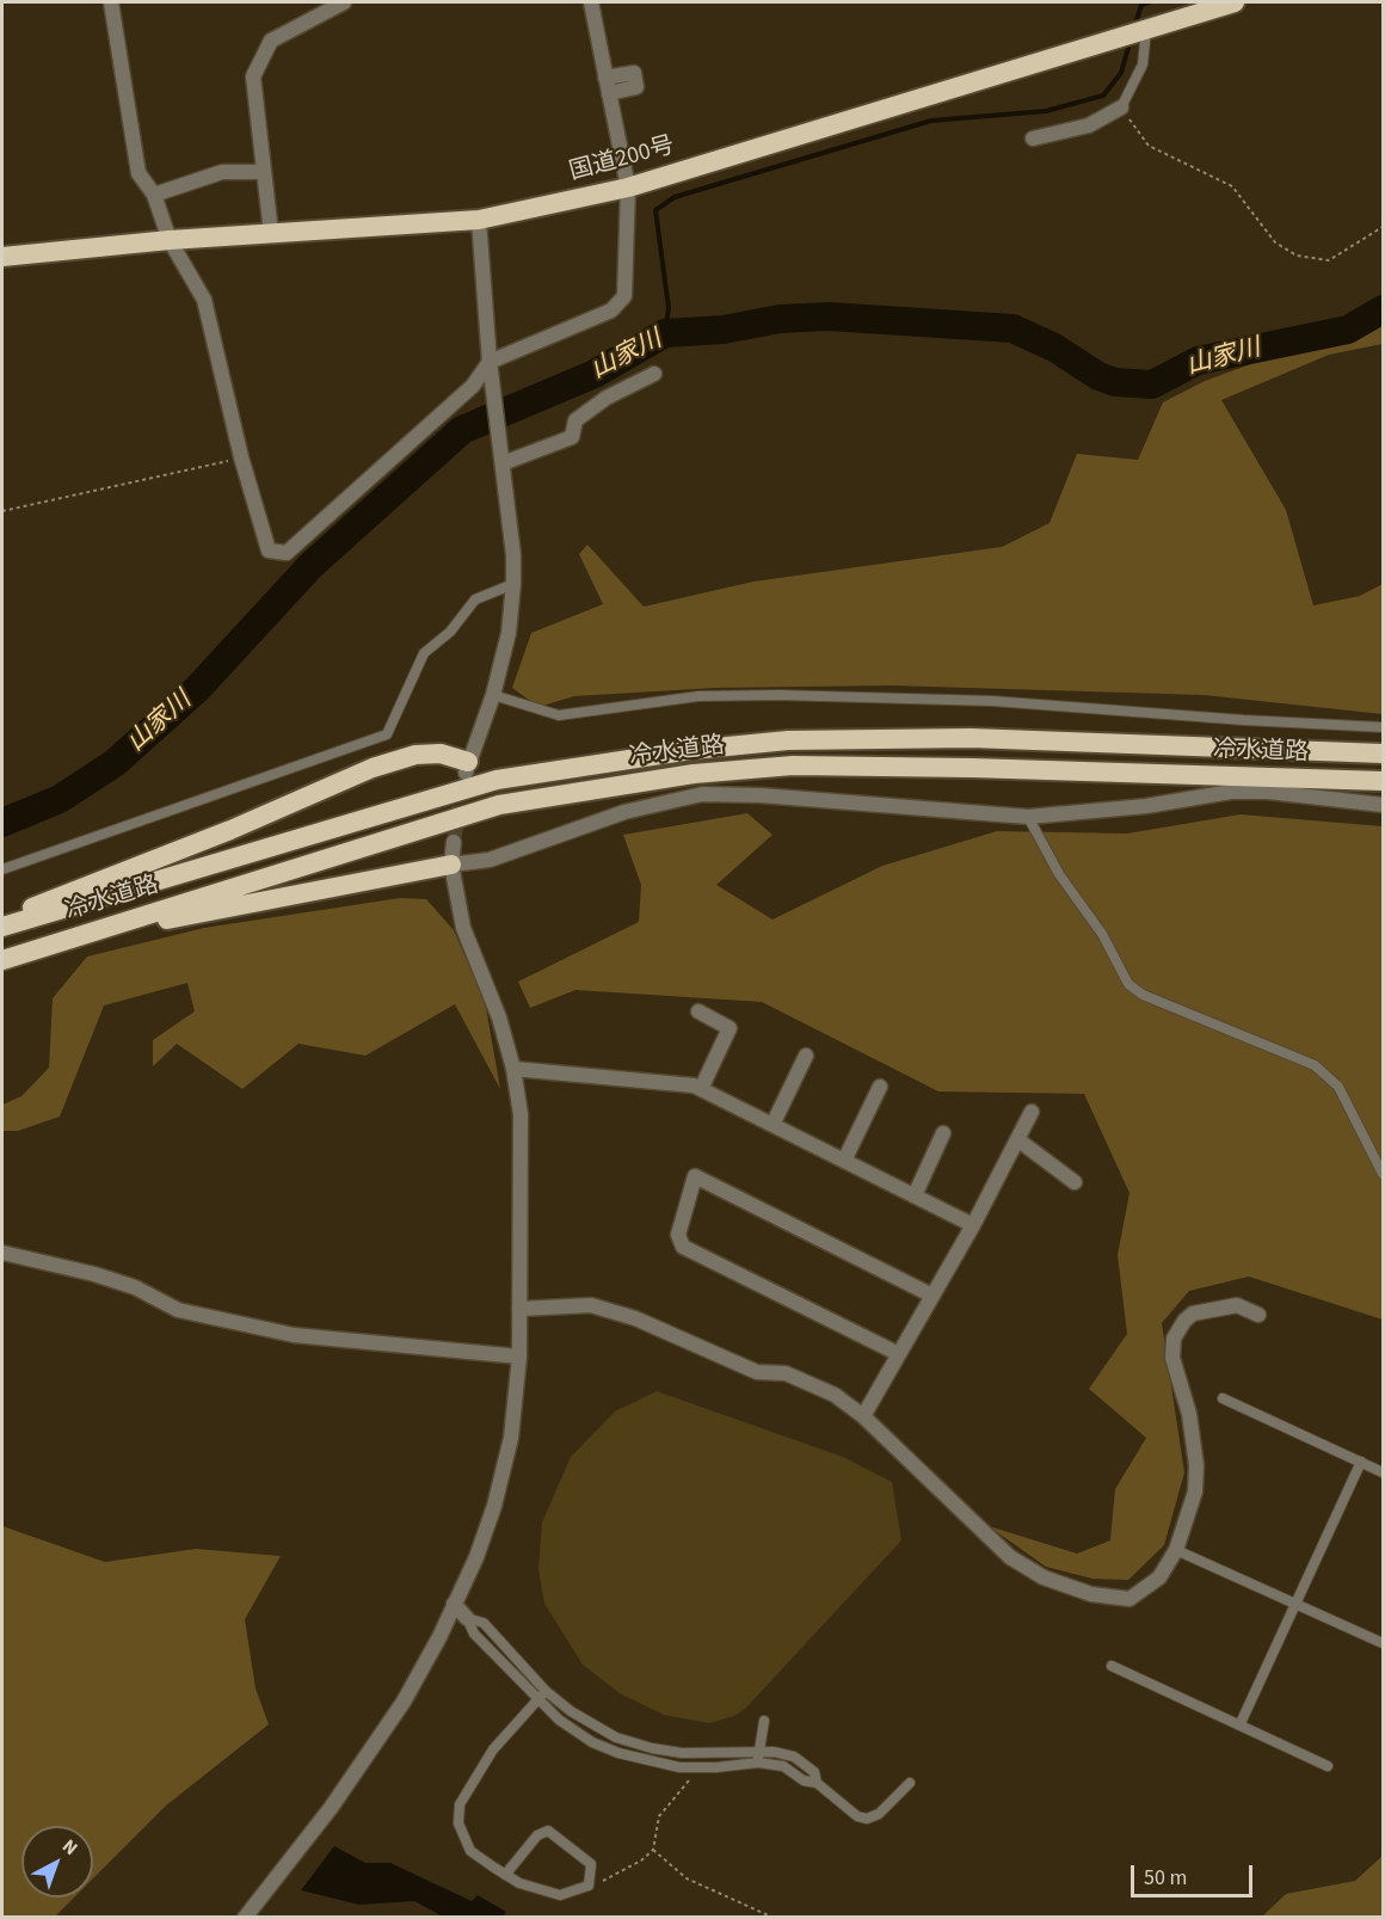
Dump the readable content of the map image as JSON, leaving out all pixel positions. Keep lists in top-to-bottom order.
{
  "streets": {
    "highway": ["国道200号", "冷水道路"]
  },
  "water": ["山家川"],
  "scale_bar": "50 m",
  "north": "top right"
}
